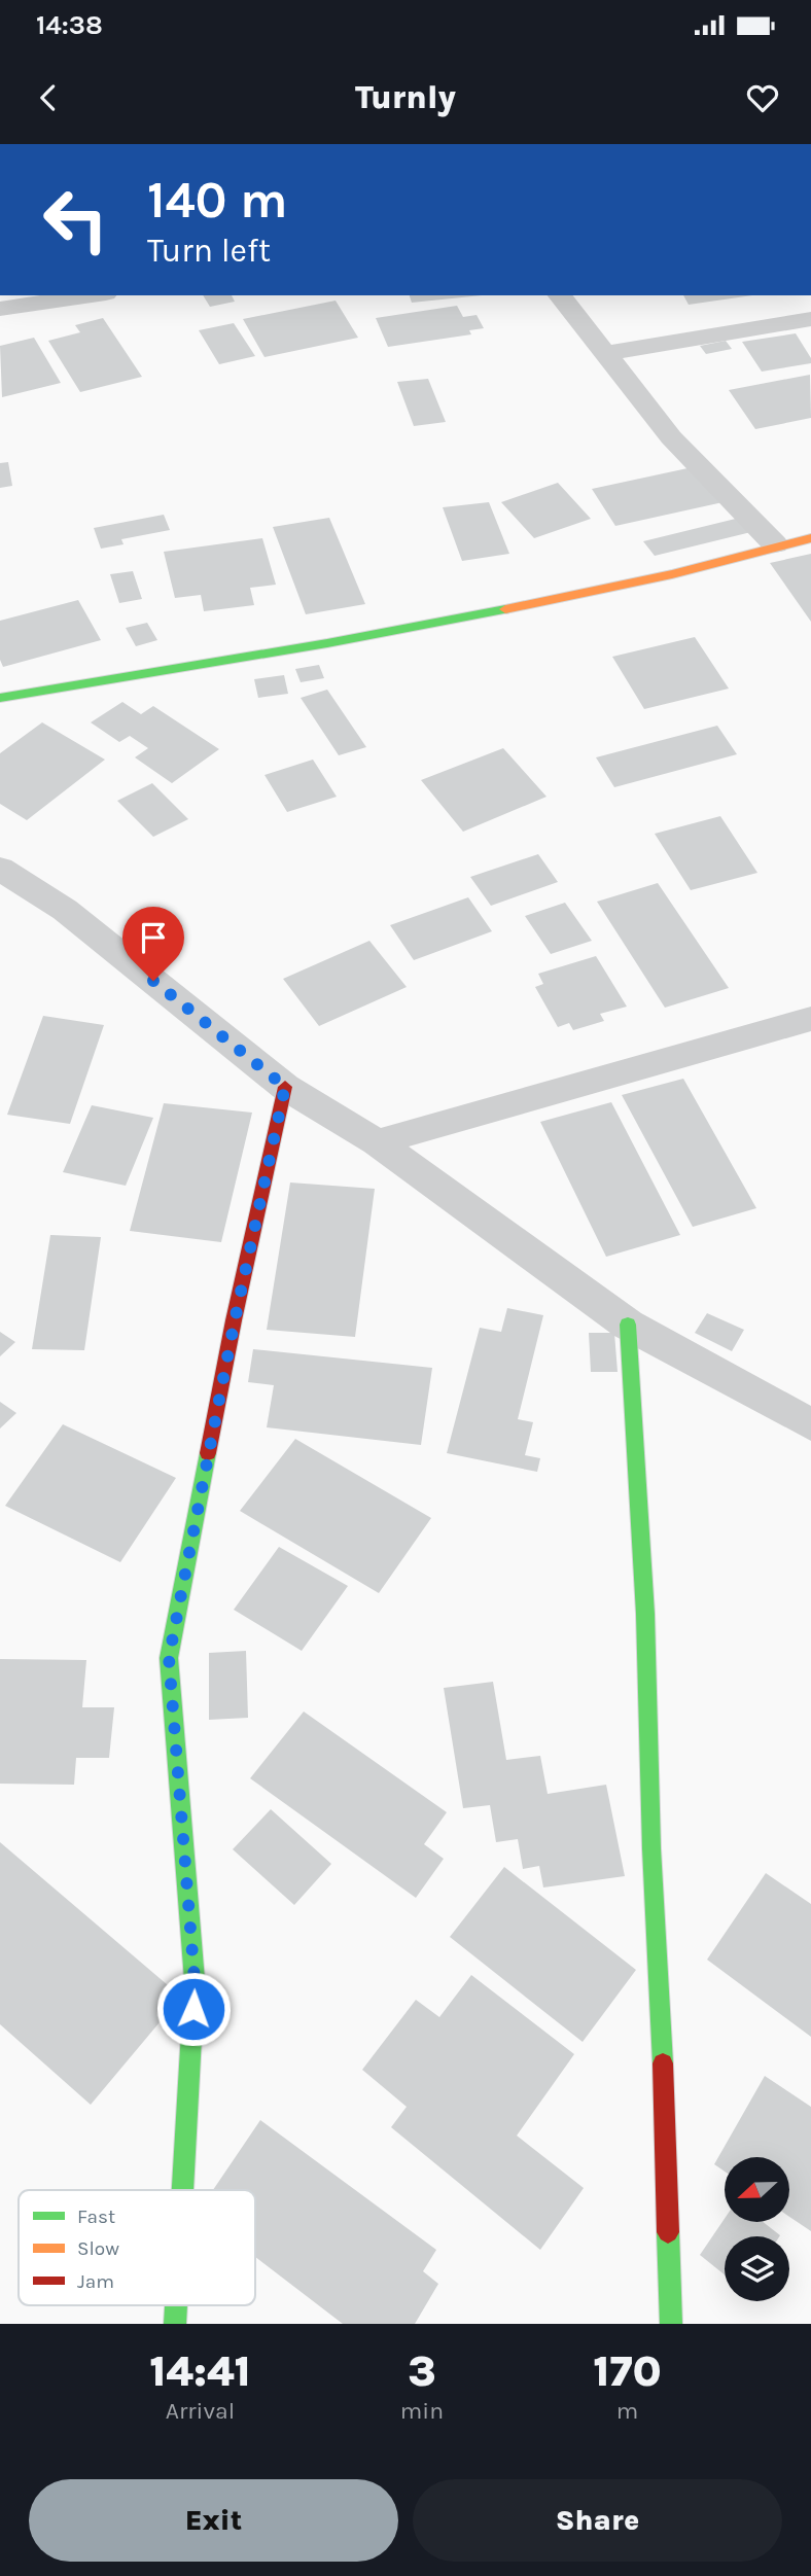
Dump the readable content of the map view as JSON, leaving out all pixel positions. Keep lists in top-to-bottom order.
{
  "legend": ["Fast", "Slow", "Jam"],
  "north": "left",
  "page": {
    "status": "14:38",
    "header": "Turnly",
    "turn": ["140 m", "Turn left"],
    "eta": [
      "14:41",
      "Arrival",
      "3",
      "min",
      "170",
      "m"
    ],
    "buttons": ["Exit", "Share"]
  }
}
